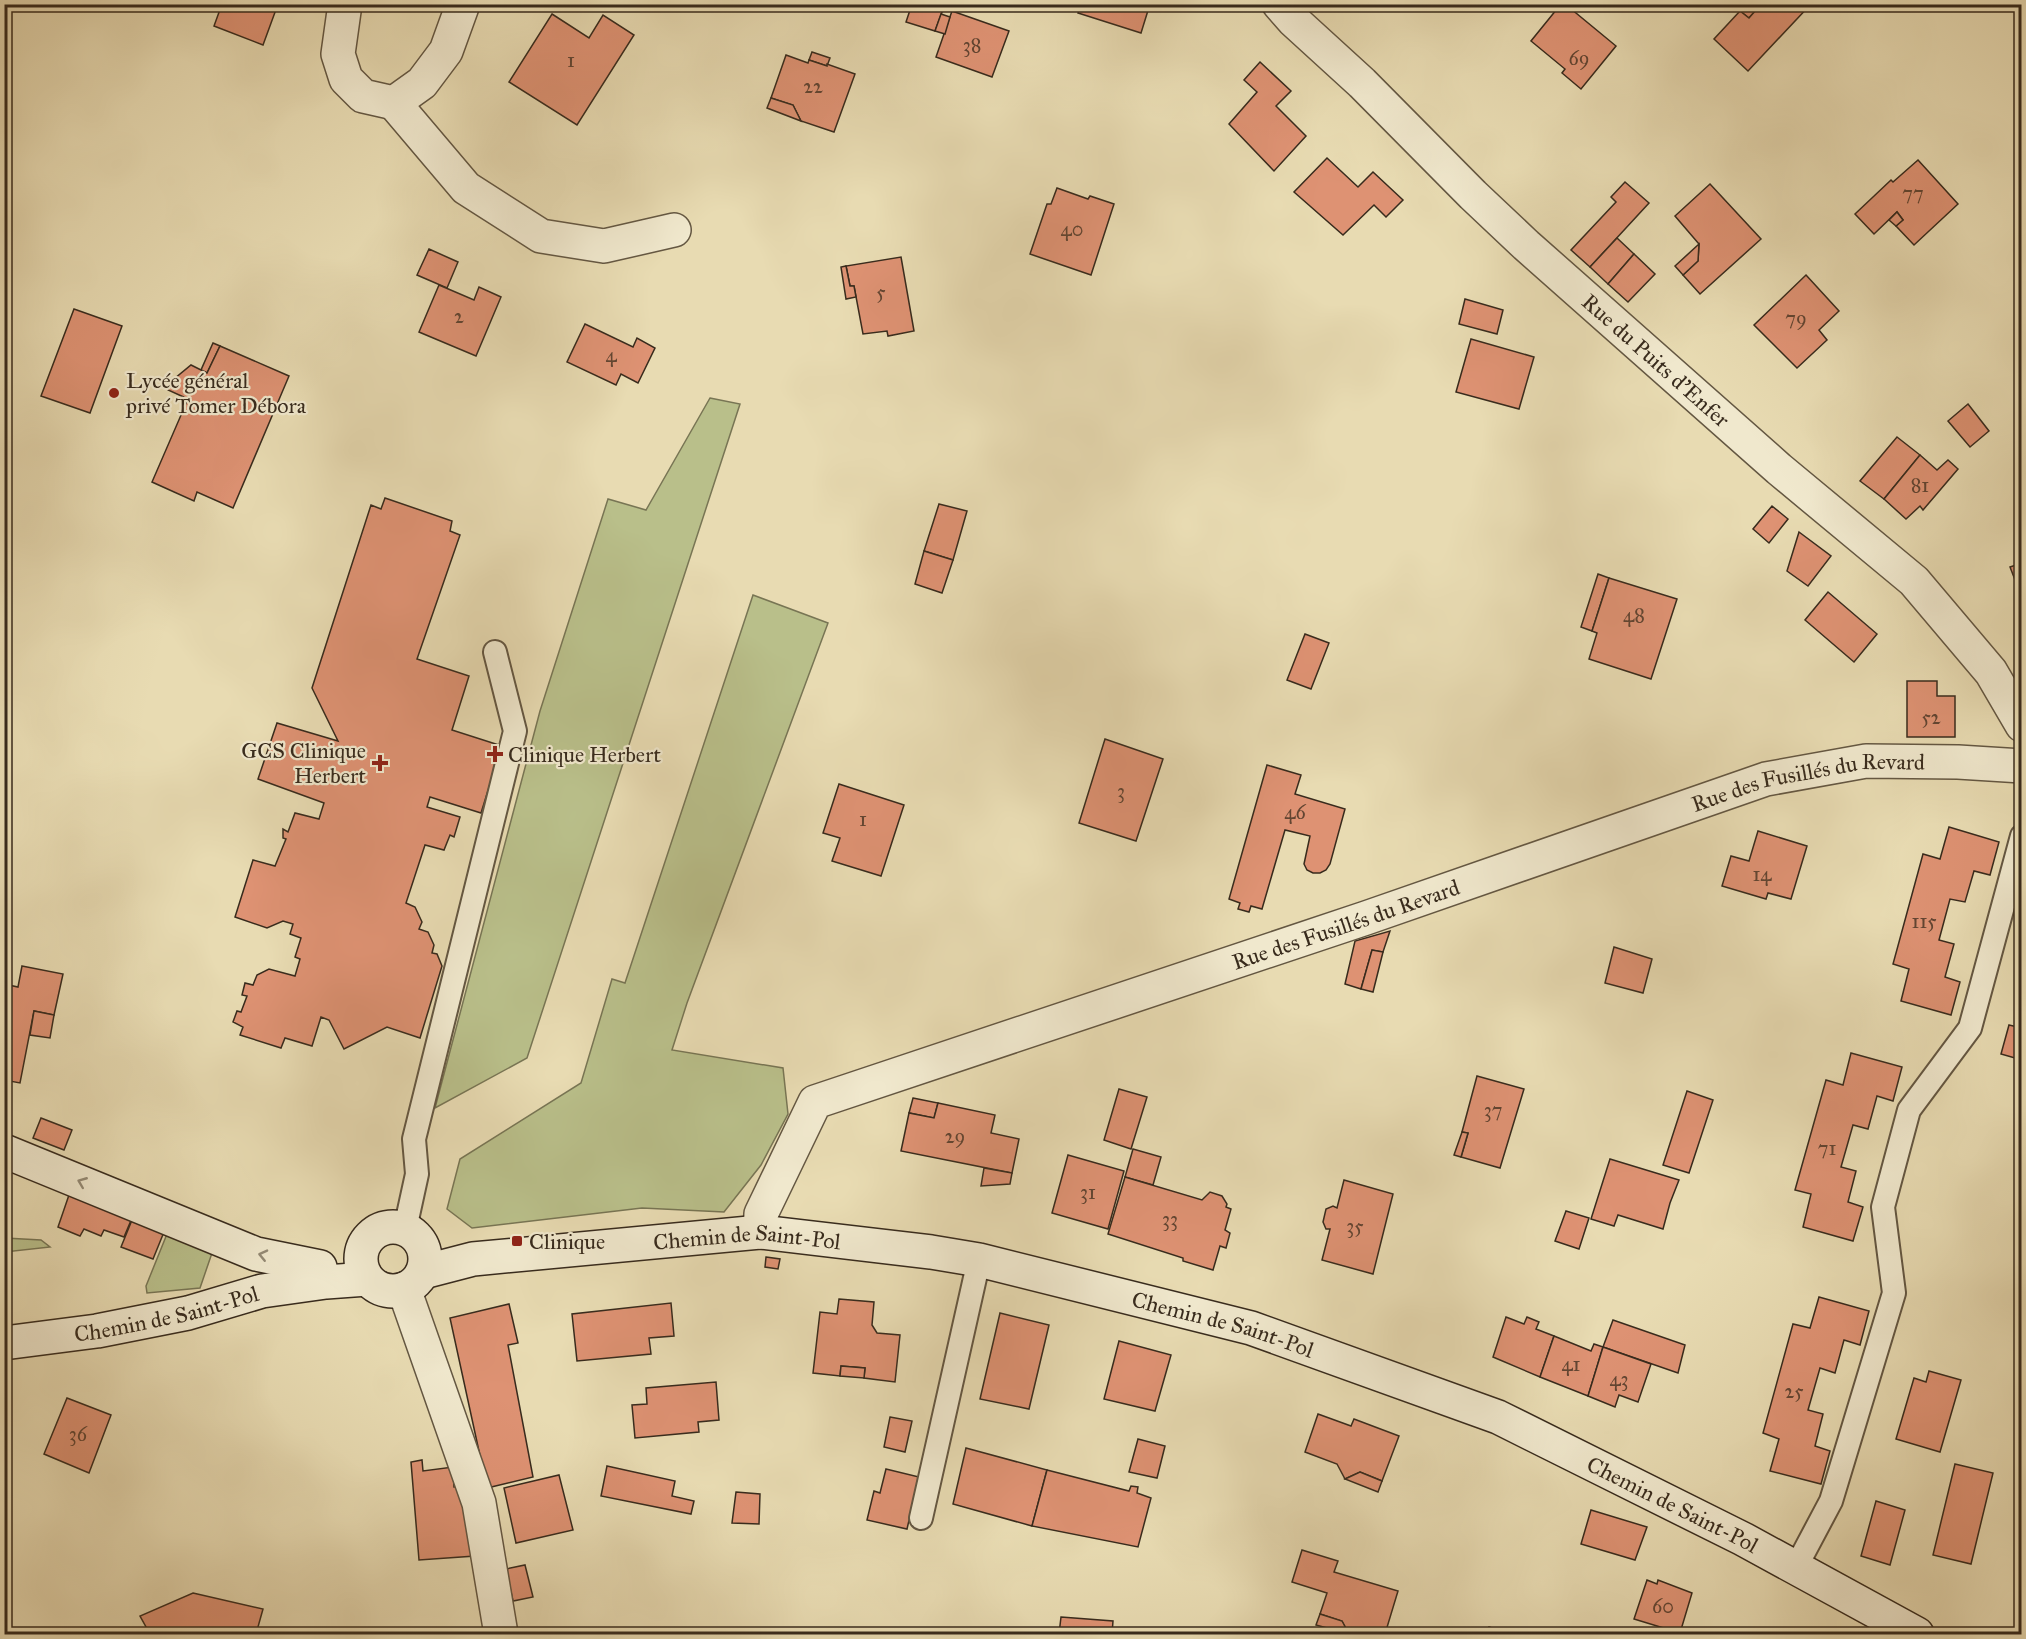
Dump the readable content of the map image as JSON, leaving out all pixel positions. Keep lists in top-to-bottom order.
{
  "streets": {
    "street": ["Rue du Puits d'Enfer", "Rue des Fusillés du Revard", "Chemin de Saint-Pol"]
  },
  "crossings": [
    ["Rue des Fusillés du Revard", "Chemin de Saint-Pol"]
  ],
  "places": {
    "other": ["Lycée général privé Tomer Débora"],
    "health": ["Clinique Herbert", "GCS Clinique Herbert"],
    "transit": ["Clinique"]
  },
  "house_numbers": [
    "38",
    "69",
    "1",
    "22",
    "77",
    "40",
    "5",
    "2",
    "79",
    "4",
    "81",
    "48",
    "52",
    "3",
    "46",
    "1",
    "14",
    "115",
    "37",
    "29",
    "71",
    "31",
    "33",
    "35",
    "41",
    "43",
    "25",
    "36",
    "60"
  ]
}
